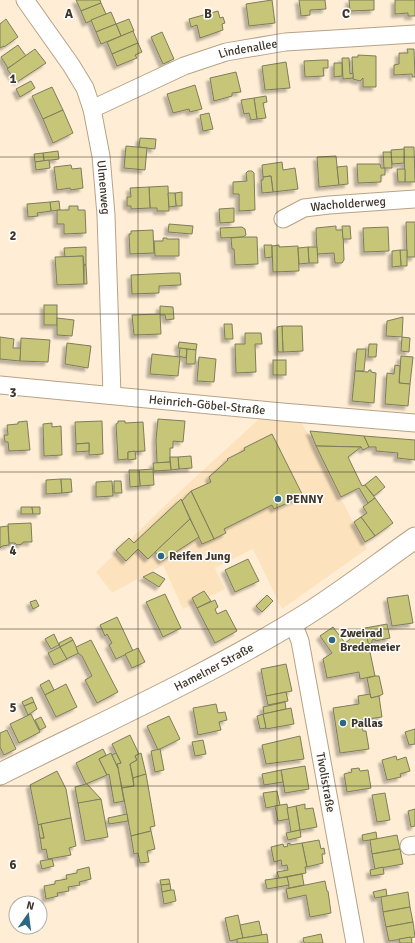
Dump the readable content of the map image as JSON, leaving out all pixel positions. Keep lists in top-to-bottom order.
{
  "streets": {
    "street": [
      "Lindenallee",
      "Ulmenweg",
      "Wacholderweg",
      "Heinrich-Göbel-Straße",
      "Hamelner Straße",
      "Tivolistraße"
    ]
  },
  "crossings": [
    ["Lindenallee", "Ulmenweg"],
    ["Ulmenweg", "Heinrich-Göbel-Straße"],
    ["Hamelner Straße", "Tivolistraße"]
  ],
  "places": [
    "PENNY",
    "Reifen Jung",
    "Zweirad Bredemeier",
    "Pallas"
  ],
  "north": "top",
  "grid": {
    "columns": ["A", "B", "C"],
    "rows": [
      "1",
      "2",
      "3",
      "4",
      "5",
      "6"
    ]
  }
}
